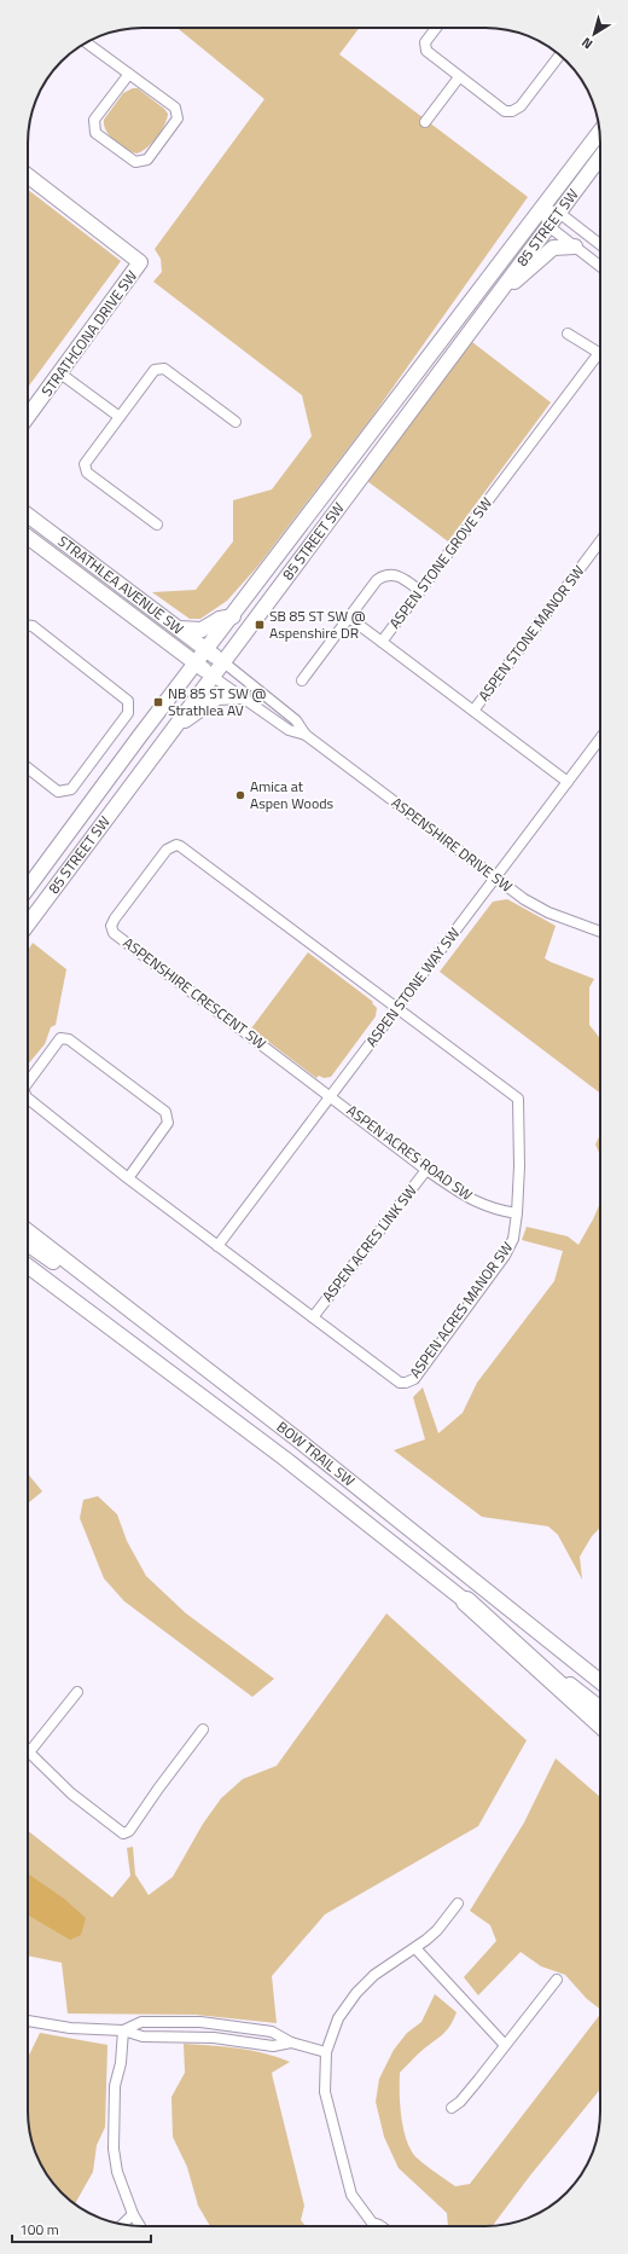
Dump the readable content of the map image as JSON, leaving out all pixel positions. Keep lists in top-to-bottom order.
{
  "streets": {
    "main road": [
      "85 STREET SW",
      "STRATHCONA DRIVE SW",
      "STRATHLEA AVENUE SW",
      "BOW TRAIL SW"
    ],
    "street": [
      "ASPEN STONE GROVE SW",
      "ASPEN STONE MANOR SW",
      "ASPENSHIRE DRIVE SW",
      "ASPEN STONE WAY SW",
      "ASPENSHIRE CRESCENT SW",
      "ASPEN ACRES ROAD SW",
      "ASPEN ACRES LINK SW",
      "ASPEN ACRES MANOR SW"
    ]
  },
  "crossings": [
    ["85 STREET SW", "STRATHLEA AVENUE SW"],
    ["85 STREET SW", "ASPENSHIRE DRIVE SW"],
    ["ASPEN STONE GROVE SW", "ASPEN STONE MANOR SW"],
    ["ASPEN STONE GROVE SW", "ASPEN STONE WAY SW"],
    ["STRATHLEA AVENUE SW", "ASPENSHIRE DRIVE SW"],
    ["ASPENSHIRE DRIVE SW", "ASPEN STONE WAY SW"],
    ["ASPEN STONE WAY SW", "ASPENSHIRE CRESCENT SW"],
    ["ASPEN STONE WAY SW", "ASPEN ACRES ROAD SW"],
    ["ASPEN STONE WAY SW", "ASPEN ACRES MANOR SW"],
    ["ASPENSHIRE CRESCENT SW", "ASPEN ACRES ROAD SW"],
    ["ASPENSHIRE CRESCENT SW", "ASPEN ACRES MANOR SW"],
    ["ASPEN ACRES ROAD SW", "ASPEN ACRES LINK SW"],
    ["ASPEN ACRES ROAD SW", "ASPEN ACRES MANOR SW"],
    ["ASPEN ACRES LINK SW", "ASPEN ACRES MANOR SW"]
  ],
  "places": {
    "transit": ["SB 85 ST SW @ Aspenshire DR", "NB 85 ST SW @ Strathlea AV"],
    "other": ["Amica at Aspen Woods"]
  },
  "scale_bar": "100 m",
  "north": "bottom left"
}
